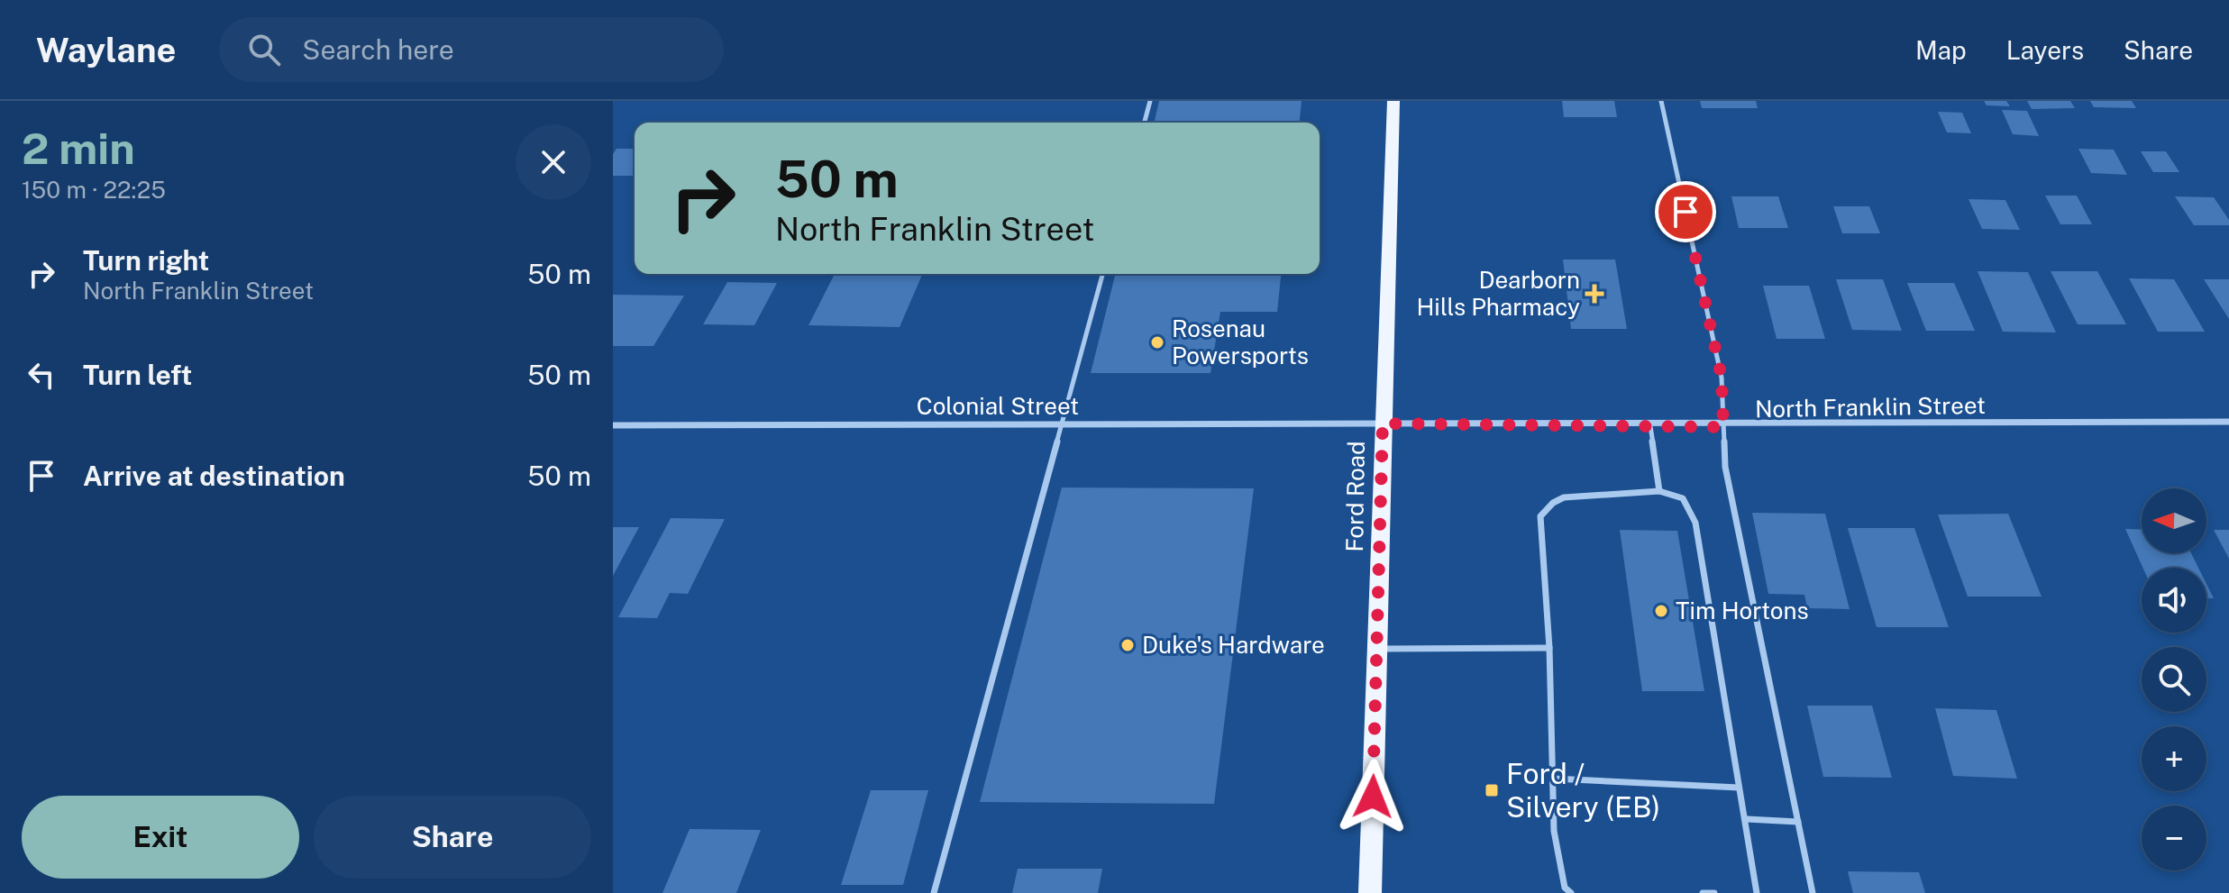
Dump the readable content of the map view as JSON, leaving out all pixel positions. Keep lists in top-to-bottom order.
{
  "streets": {
    "main road": ["Ford Road"],
    "street": ["Colonial Street", "North Franklin Street"]
  },
  "crossings": [
    ["Colonial Street", "North Franklin Street"],
    ["Colonial Street", "Ford Road"],
    ["North Franklin Street", "Ford Road"]
  ],
  "places": {
    "health": ["Dearborn Hills Pharmacy"],
    "other": ["Rosenau Powersports", "Tim Hortons", "Duke's Hardware"],
    "transit": ["Ford / Silvery (EB)"]
  },
  "north": "left",
  "page": {
    "header": "Waylane",
    "search": "Search here",
    "nav": ["Map", "Layers", "Share"],
    "heading": ["2 min", "150 m · 22:25"],
    "turn": ["50 m", "North Franklin Street"],
    "list": [
      {
        "name": "Turn right",
        "note": "North Franklin Street",
        "value": "50 m"
      },
      {
        "name": "Turn left",
        "value": "50 m"
      },
      {
        "name": "Arrive at destination",
        "value": "50 m"
      }
    ],
    "map_buttons": ["+", "−"],
    "buttons": ["Exit", "Share"]
  }
}
